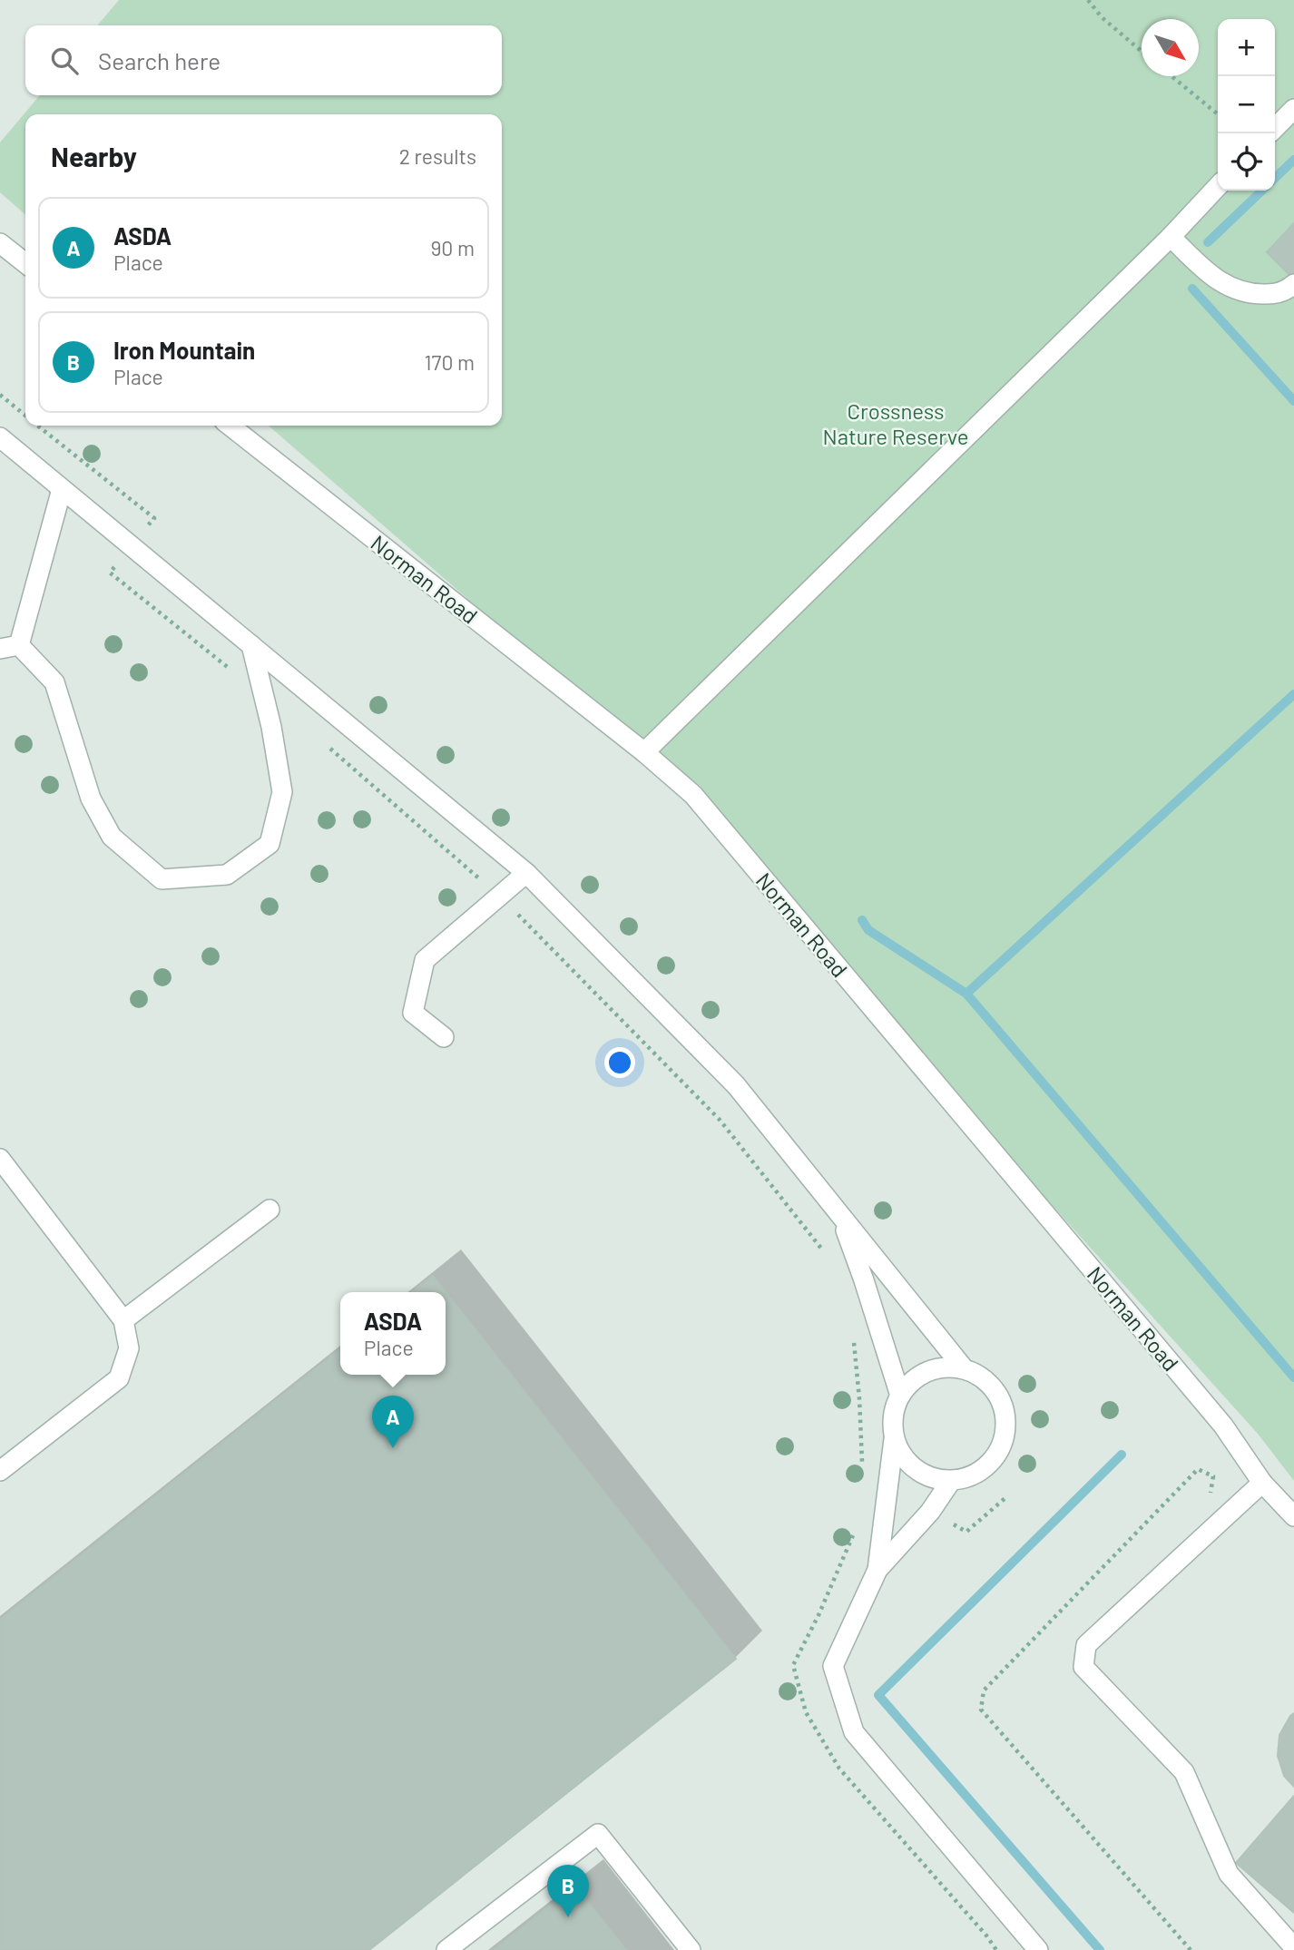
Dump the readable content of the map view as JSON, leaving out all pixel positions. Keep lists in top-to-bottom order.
{
  "streets": {
    "street": ["Norman Road"]
  },
  "parks": ["Crossness Nature Reserve"],
  "north": "bottom right",
  "page": {
    "map_buttons": ["+", "−"],
    "search": "Search here",
    "heading": ["Nearby", "2 results"],
    "list": [
      {
        "mark": "A",
        "name": "ASDA",
        "note": "Place",
        "value": "90 m"
      },
      {
        "mark": "B",
        "name": "Iron Mountain",
        "note": "Place",
        "value": "170 m"
      }
    ],
    "popup": ["ASDA", "Place"],
    "pins": ["A", "B"]
  }
}
